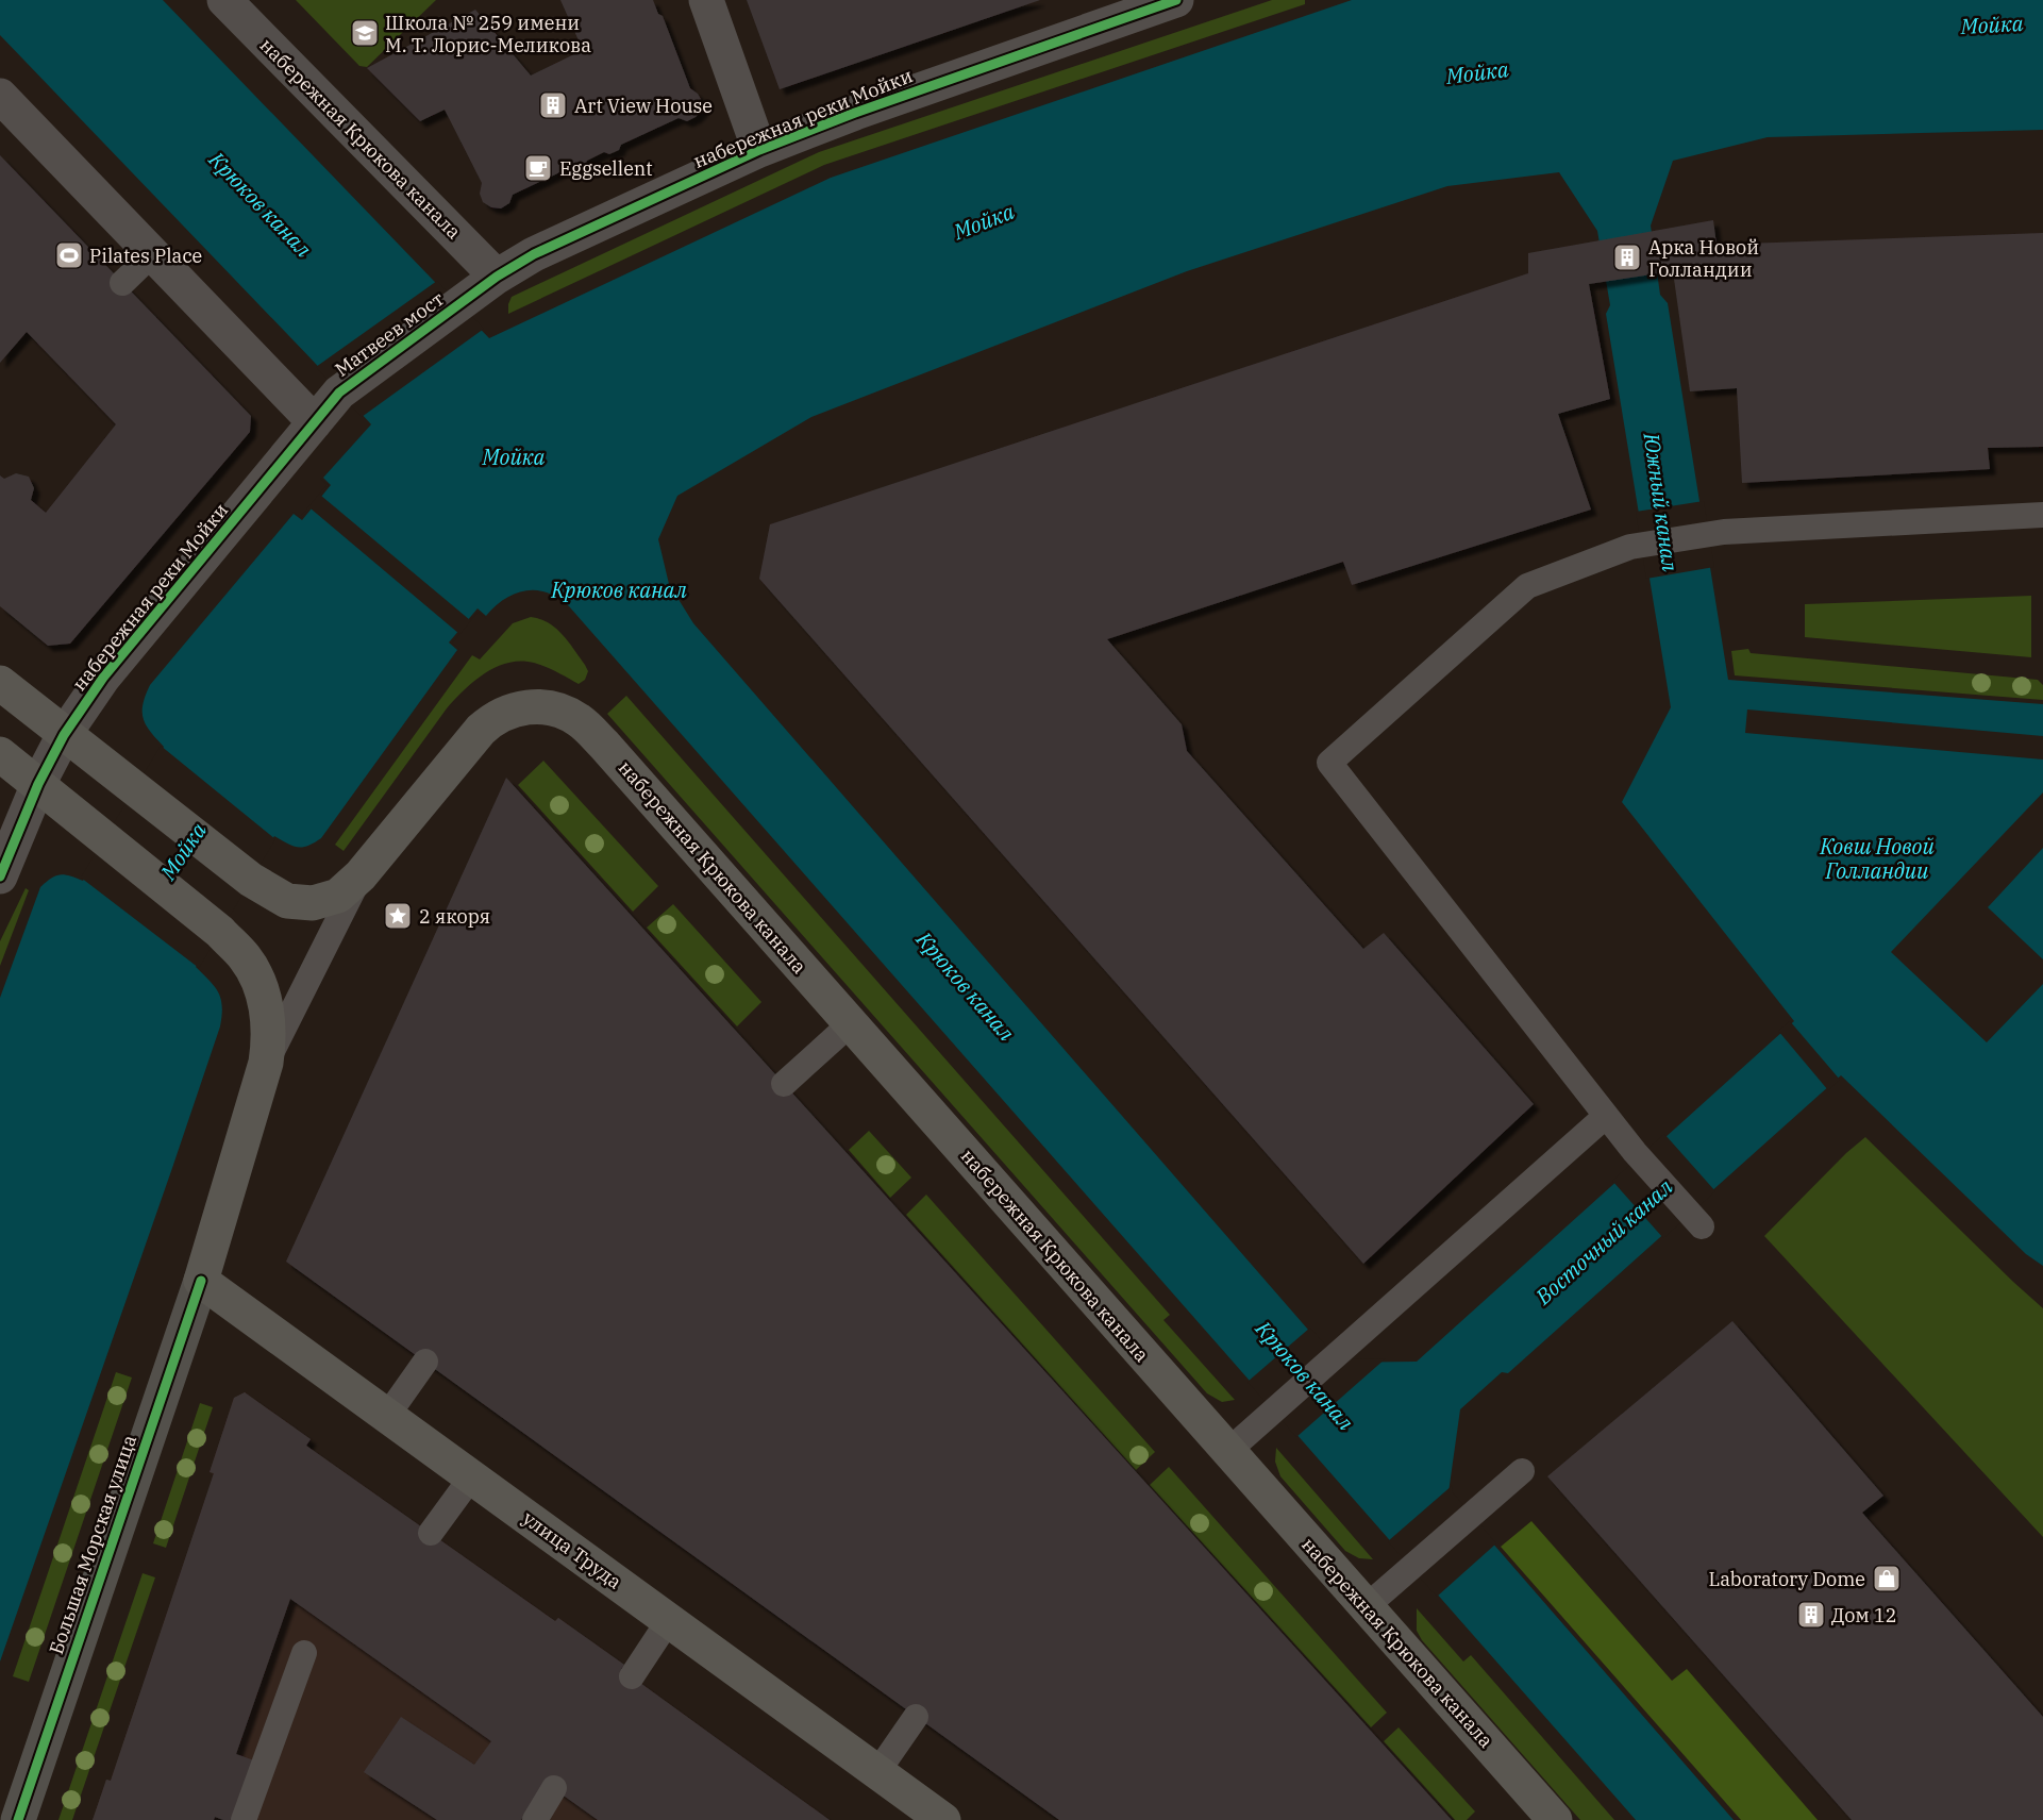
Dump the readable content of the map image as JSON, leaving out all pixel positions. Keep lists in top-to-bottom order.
{
  "streets": {
    "main road": ["набережная Крюкова канала", "Большая Морская улица", "улица Труда"],
    "street": ["набережная реки Мойки", "Матвеев мост"]
  },
  "crossings": [
    ["набережная реки Мойки", "набережная Крюкова канала"],
    ["набережная реки Мойки", "Матвеев мост"],
    ["набережная реки Мойки", "Большая Морская улица"],
    ["Большая Морская улица", "улица Труда"]
  ],
  "water": [
    "Мойка",
    "Крюков канал",
    "Южный канал",
    "Ковш Новой Голландии",
    "Восточный канал"
  ],
  "places": {
    "school or university": ["Школа № 259 имени М. Т. Лорис-Меликова"],
    "building": ["Art View House", "Арка Новой Голландии", "Дом 12"],
    "cafe": ["Eggsellent"],
    "sports": ["Pilates Place"],
    "place": ["2 якоря"],
    "shop": ["Laboratory Dome"]
  }
}
